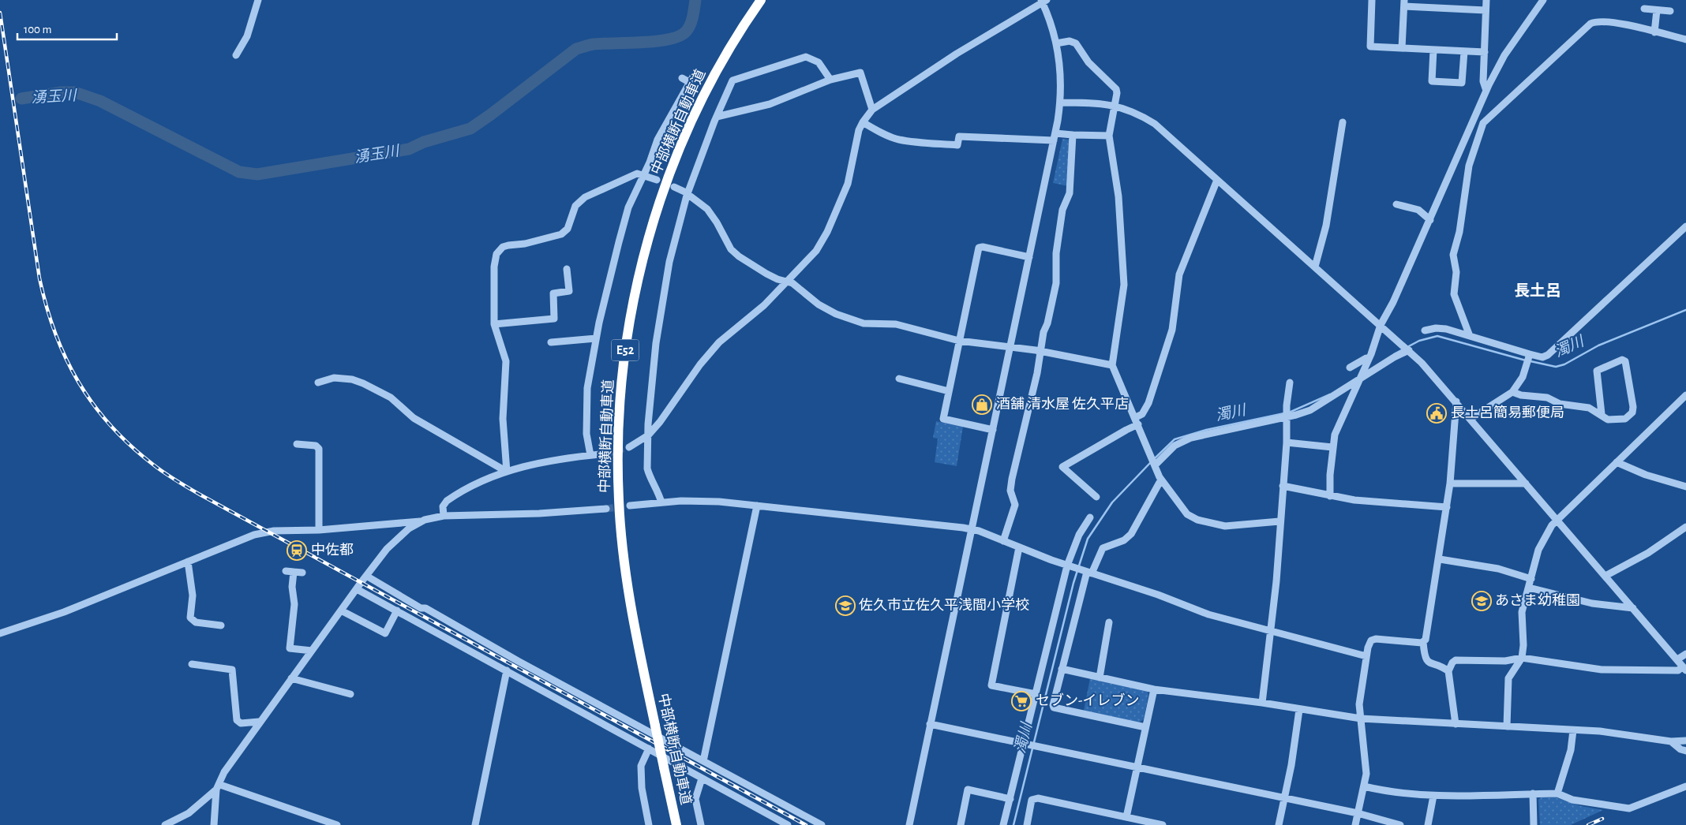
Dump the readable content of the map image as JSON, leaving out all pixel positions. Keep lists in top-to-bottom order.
{
  "streets": {
    "highway": ["中部横断自動車道", "E52"]
  },
  "districts": ["長土呂"],
  "water": ["湧玉川", "濁川"],
  "places": {
    "shop": ["酒舗 清水屋 佐久平店"],
    "public building": ["長土呂簡易郵便局"],
    "station": ["中佐都"],
    "school or university": ["あさま幼稚園", "佐久市立佐久平浅間小学校"],
    "supermarket": ["セブン-イレブン"]
  },
  "scale_bar": "100 m"
}
